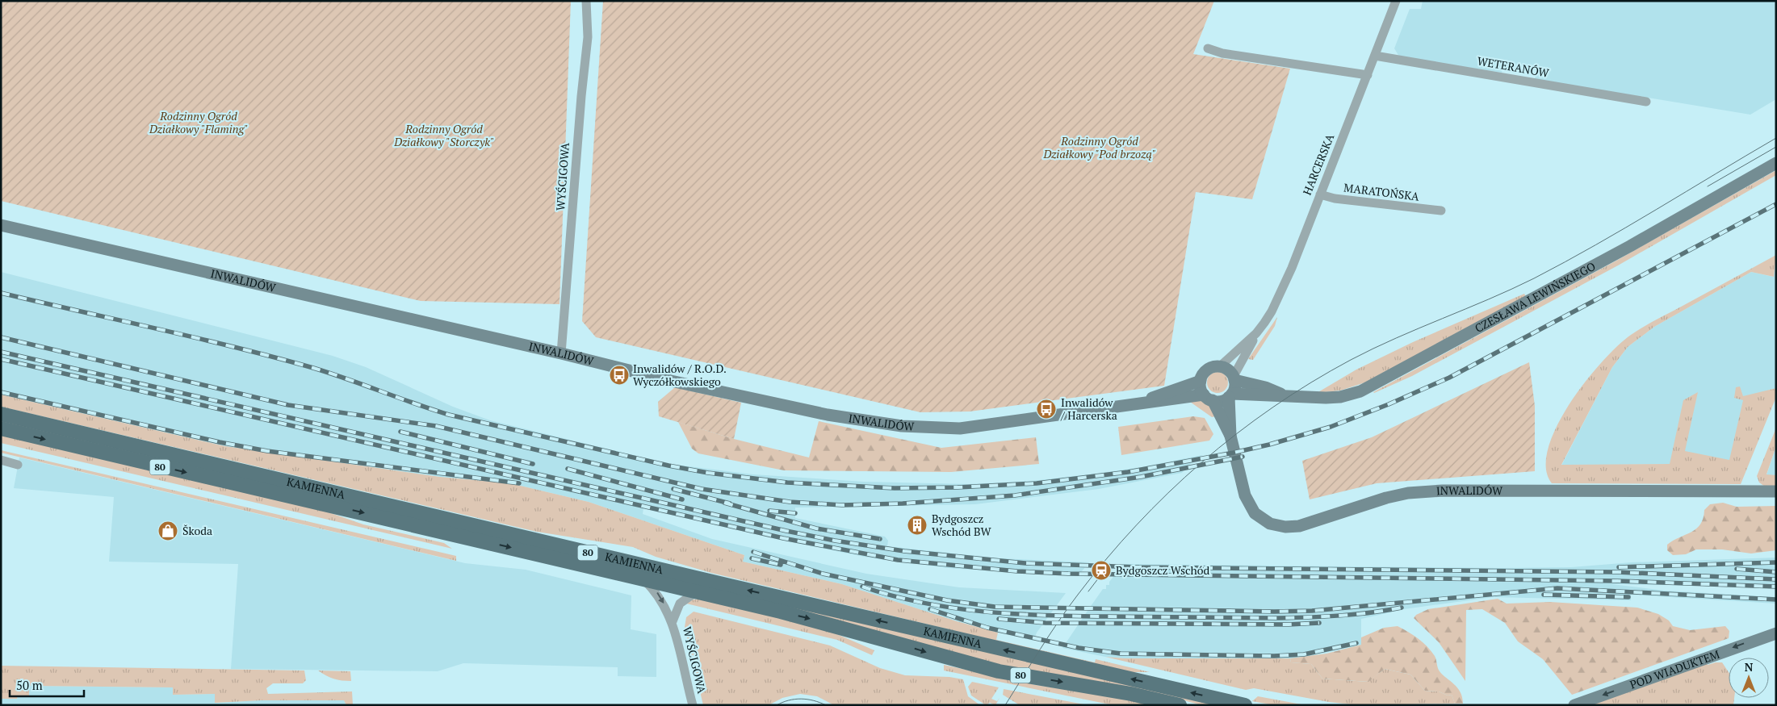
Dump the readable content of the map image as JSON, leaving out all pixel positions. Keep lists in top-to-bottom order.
{
  "streets": {
    "main road": ["80", "KAMIENNA"],
    "street": [
      "WETERANÓW",
      "HARCERSKA",
      "WYŚCIGOWA",
      "MARATOŃSKA",
      "INWALIDÓW",
      "CZESŁAWA LEWIŃSKIEGO",
      "POD WIADUKTEM"
    ]
  },
  "crossings": [
    ["WETERANÓW", "HARCERSKA"],
    ["HARCERSKA", "MARATOŃSKA"],
    ["HARCERSKA", "INWALIDÓW"],
    ["HARCERSKA", "CZESŁAWA LEWIŃSKIEGO"],
    ["WYŚCIGOWA", "INWALIDÓW"],
    ["WYŚCIGOWA", "KAMIENNA"],
    ["INWALIDÓW", "CZESŁAWA LEWIŃSKIEGO"]
  ],
  "one_way": ["POD WIADUKTEM"],
  "parks": ["Rodzinny Ogród Działkowy \"Flaming\"", "Rodzinny Ogród Działkowy \"Storczyk\"", "Rodzinny Ogród Działkowy \"Pod brzozą\""],
  "places": {
    "bus stop": ["Inwalidów / R.O.D. Wyczółkowskiego", "Inwalidów / Harcerska"],
    "building": ["Bydgoszcz Wschód BW"],
    "shop": ["Škoda"],
    "station": ["Bydgoszcz Wschód"]
  },
  "scale_bar": "50 m",
  "north": "top"
}
